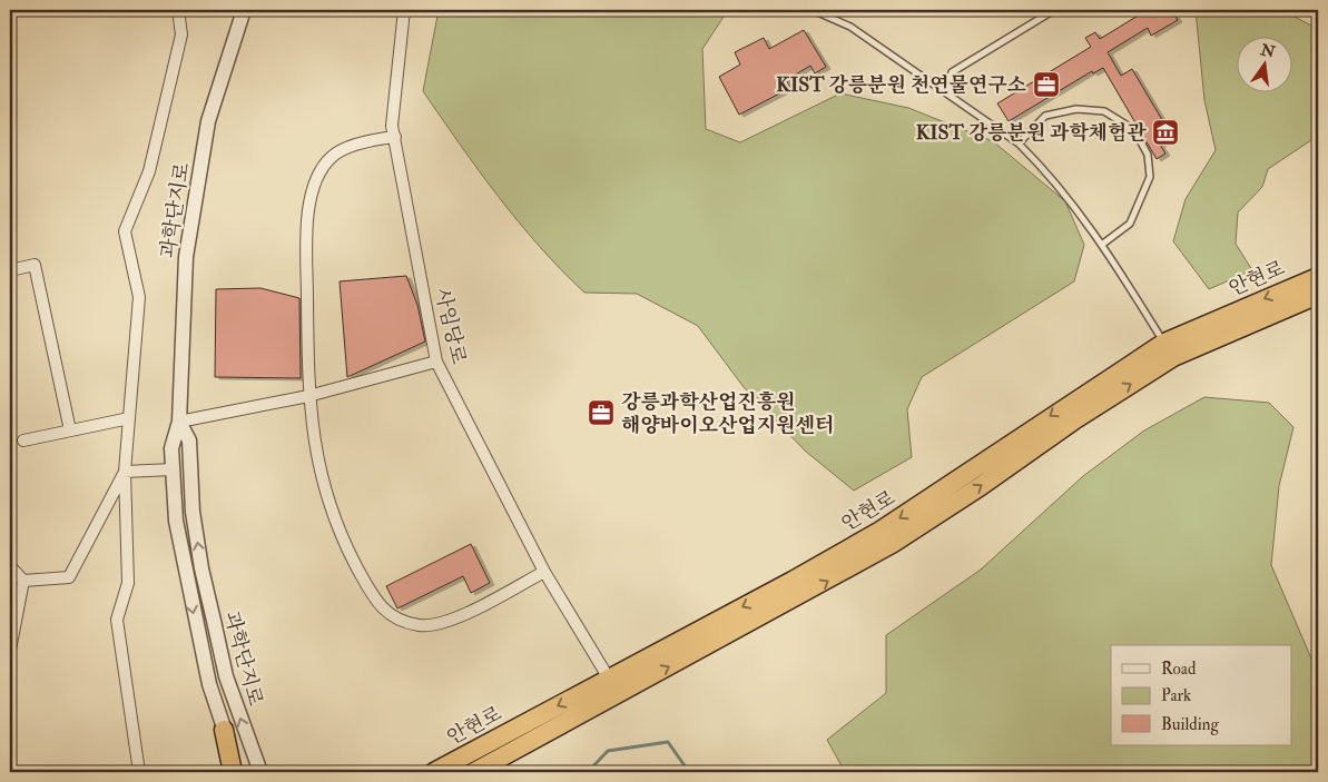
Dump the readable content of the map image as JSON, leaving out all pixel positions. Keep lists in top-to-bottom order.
{
  "streets": {
    "highway": ["안현로"],
    "street": ["과학단지로", "사임당로"]
  },
  "crossings": [
    ["안현로", "사임당로"]
  ],
  "places": {
    "office": ["KIST 강릉분원 천연물연구소", "강릉과학산업진흥원 해양바이오산업지원센터"],
    "museum": ["KIST 강릉분원 과학체험관"]
  },
  "legend": ["Road", "Park", "Building"],
  "north": "top"
}
